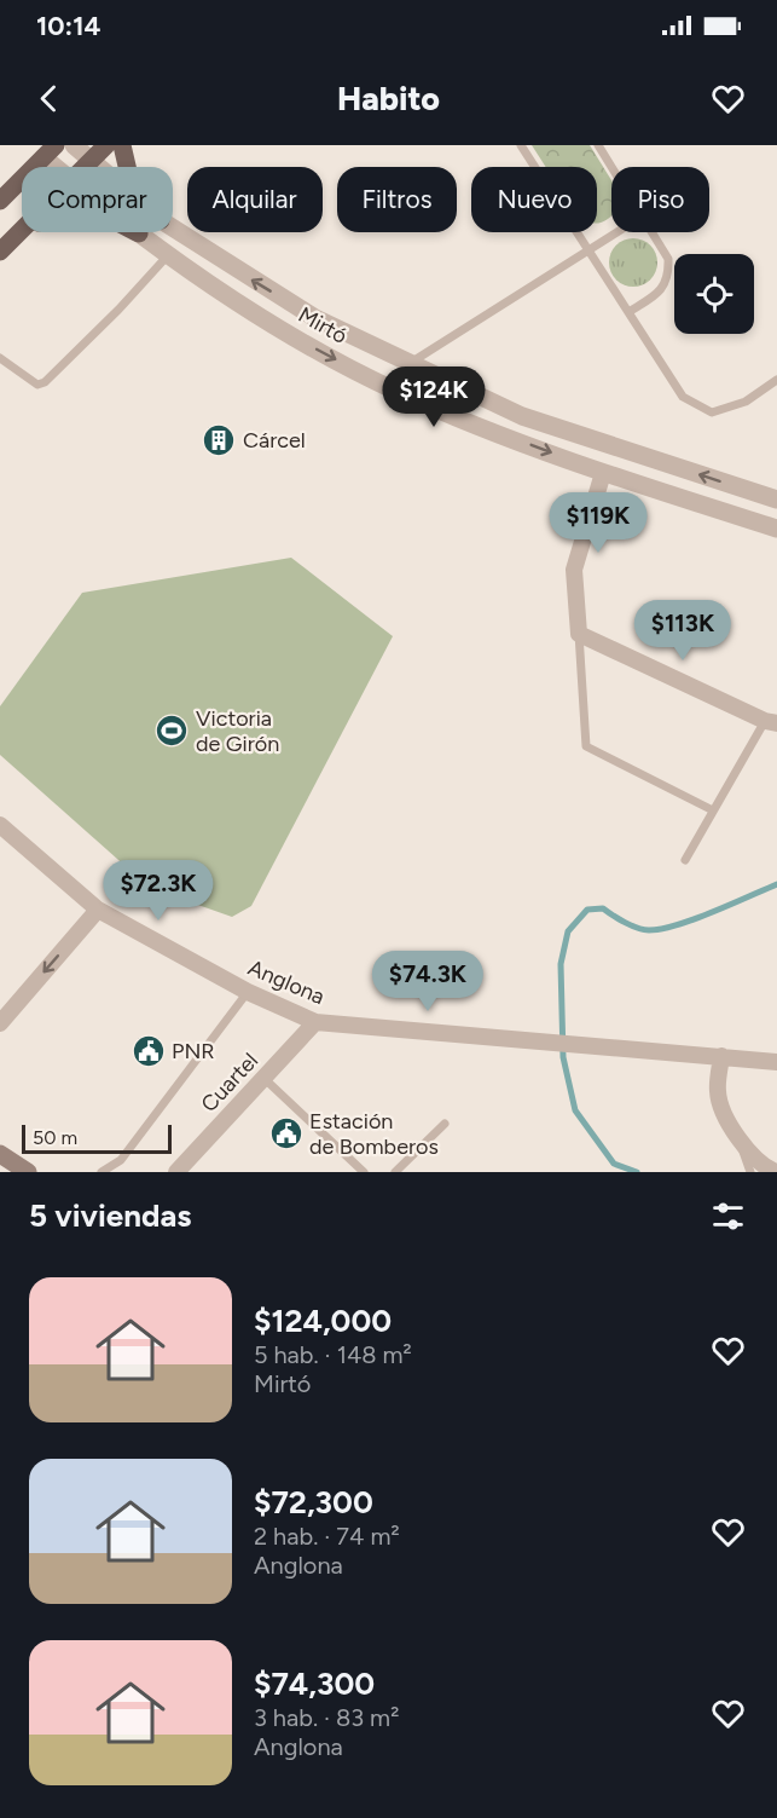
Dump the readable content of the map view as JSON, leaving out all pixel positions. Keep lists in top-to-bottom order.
{
  "streets": {
    "street": ["Mirtó", "Anglona", "Cuartel"]
  },
  "crossings": [
    ["Anglona", "Cuartel"]
  ],
  "places": {
    "building": ["Cárcel"],
    "sports": ["Victoria de Girón"],
    "public building": ["PNR", "Estación de Bomberos"]
  },
  "scale_bar": "50 m",
  "page": {
    "status": "10:14",
    "header": "Habito",
    "chip": [
      "Comprar",
      "Alquilar",
      "Filtros",
      "Nuevo",
      "Piso"
    ],
    "price": [
      "$124K",
      "$119K",
      "$113K",
      "$72.3K",
      "$74.3K"
    ],
    "scale": "50 m",
    "heading": "5 viviendas",
    "list": [
      {
        "name": "$124,000",
        "note": "5 hab. · 148 m² · Mirtó"
      },
      {
        "name": "$72,300",
        "note": "2 hab. · 74 m² · Anglona"
      },
      {
        "name": "$74,300",
        "note": "3 hab. · 83 m² · Anglona"
      }
    ]
  }
}
